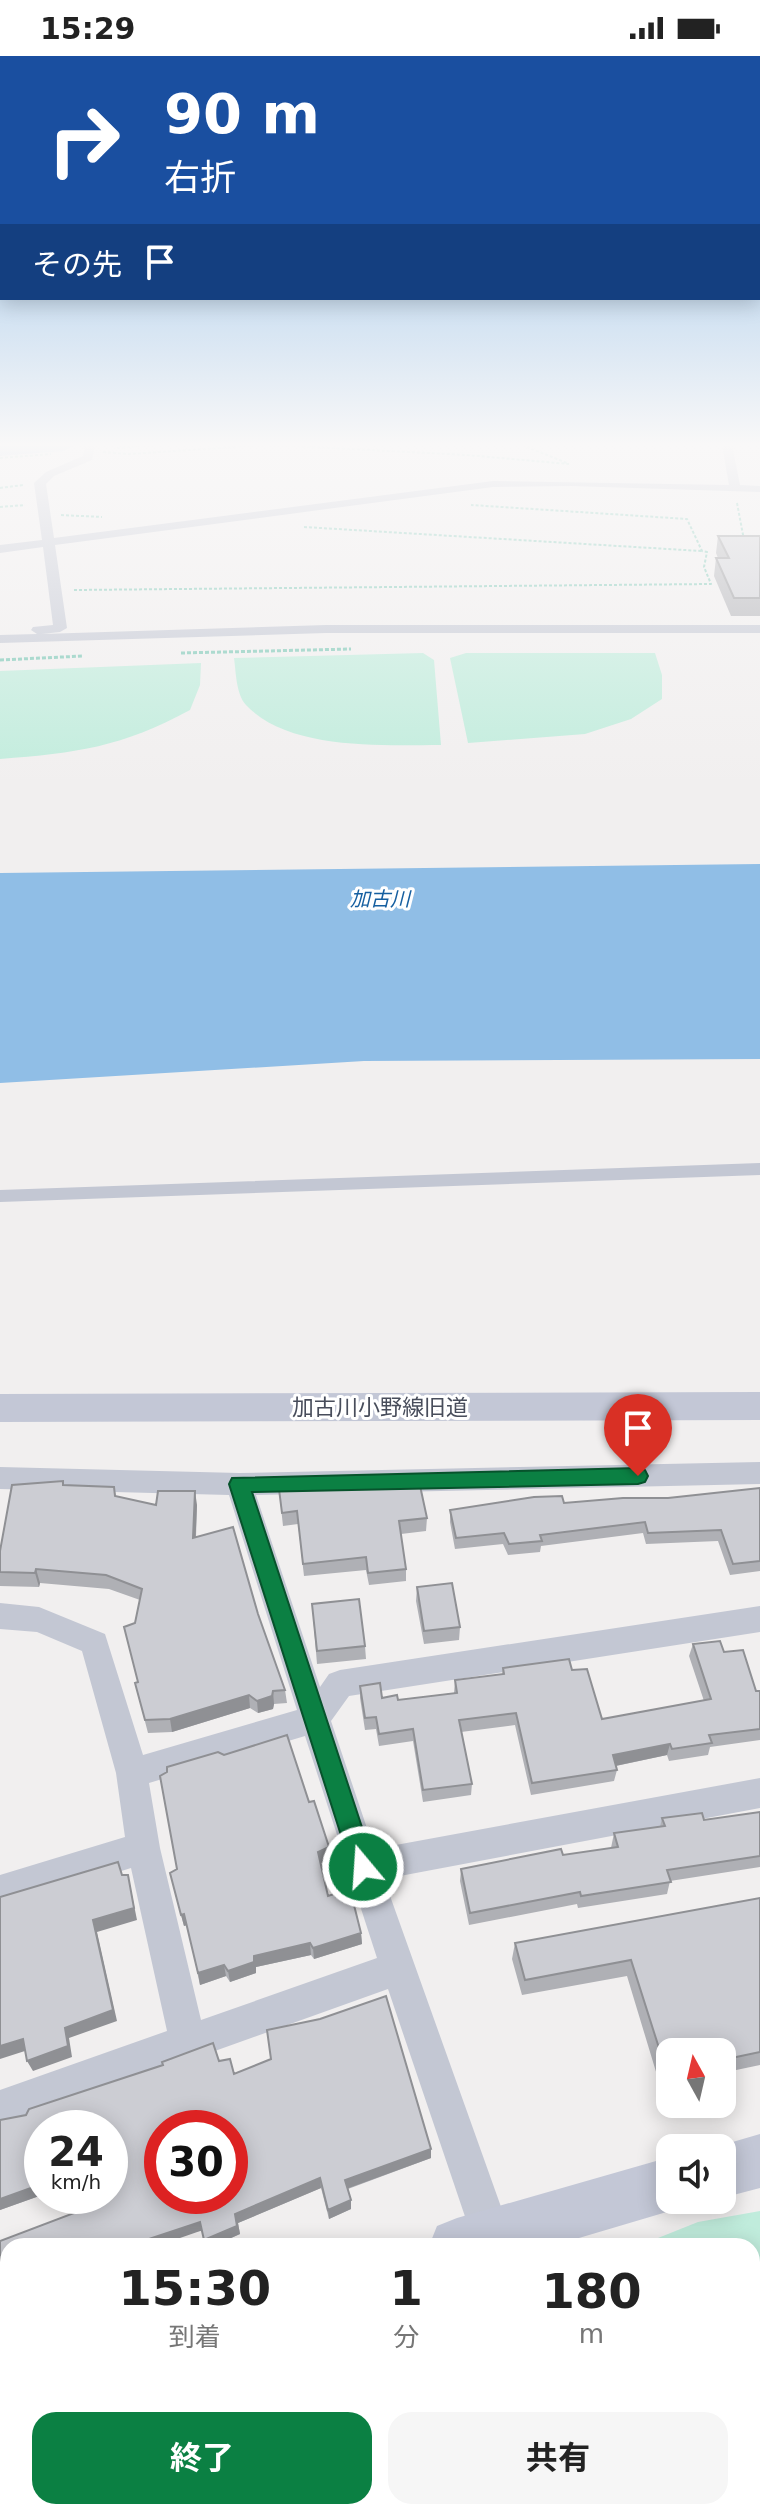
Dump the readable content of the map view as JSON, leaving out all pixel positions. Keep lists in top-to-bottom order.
{
  "streets": {
    "street": ["加古川小野線旧道"]
  },
  "water": ["加古川"],
  "north": "top",
  "page": {
    "status": "15:29",
    "turn": ["90 m", "右折"],
    "then": "その先",
    "speed": "24 km/h",
    "limit": "30",
    "eta": [
      "15:30",
      "到着",
      "1",
      "分",
      "180",
      "m"
    ],
    "buttons": ["終了", "共有"]
  }
}
